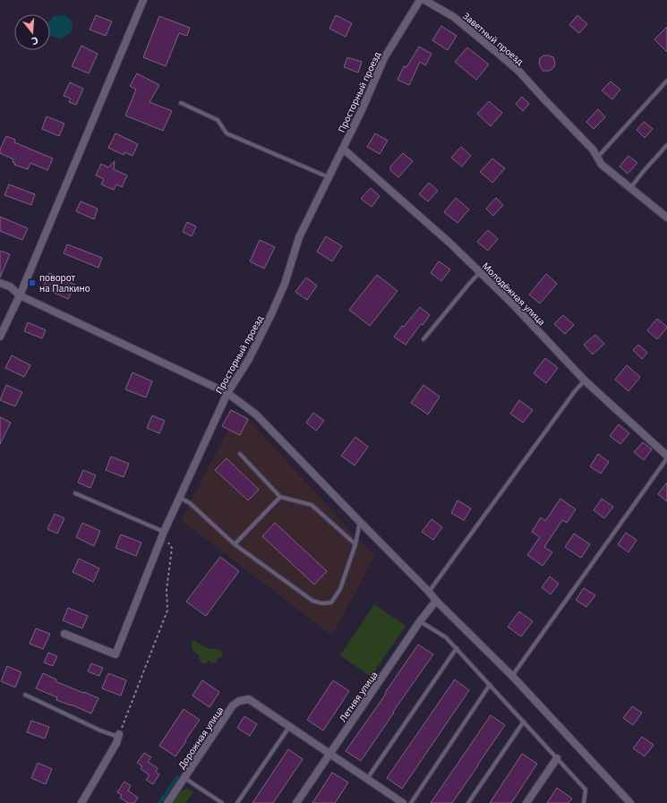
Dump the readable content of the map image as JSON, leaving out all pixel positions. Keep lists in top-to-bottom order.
{
  "streets": {
    "street": [
      "Заветный проезд",
      "Просторный проезд",
      "Молодёжная улица",
      "Летняя улица",
      "Дорожная улица"
    ]
  },
  "crossings": [
    ["Просторный проезд", "Молодёжная улица"],
    ["Летняя улица", "Дорожная улица"]
  ],
  "places": {
    "transit": ["поворот на Палкино"]
  },
  "north": "bottom"
}
